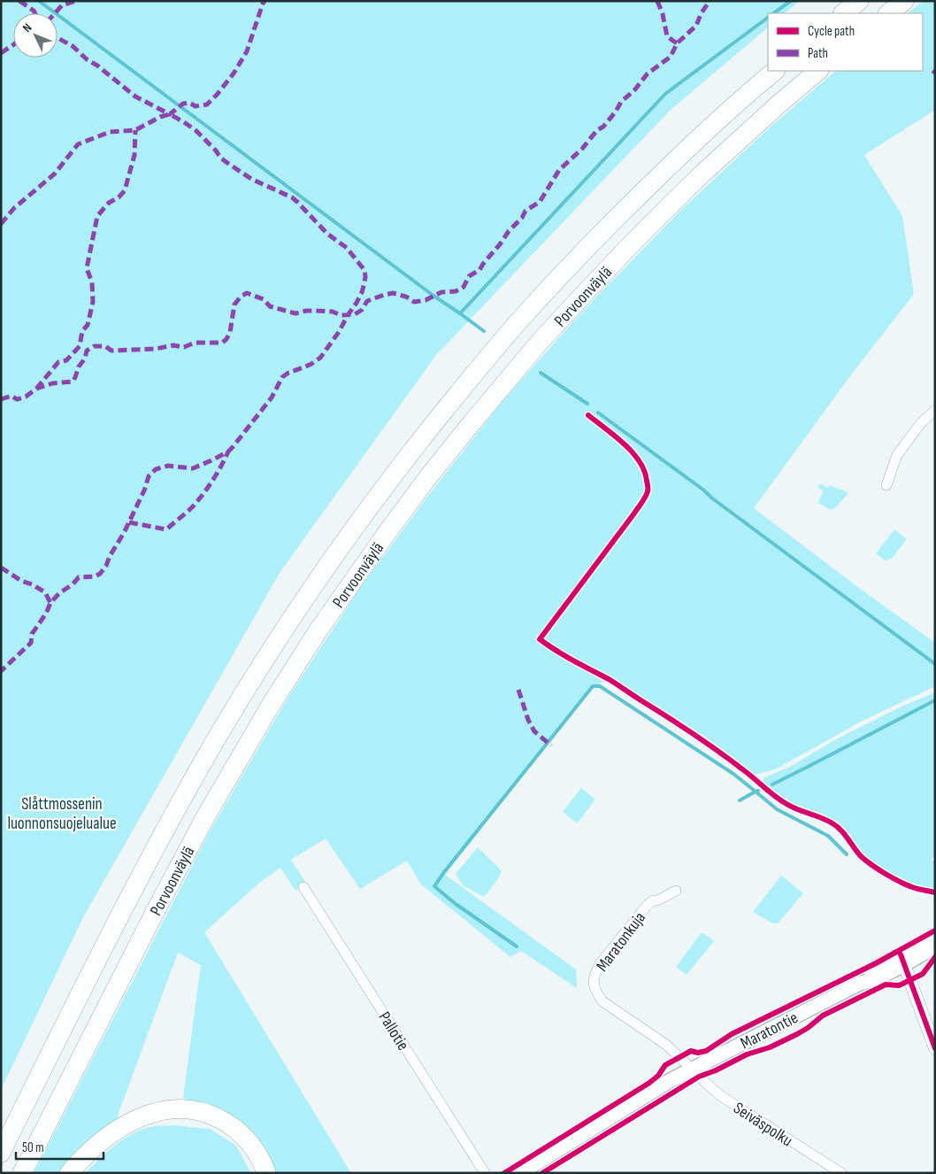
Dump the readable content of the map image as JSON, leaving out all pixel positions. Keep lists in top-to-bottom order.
{
  "streets": {
    "highway": ["Porvoonväylä"],
    "main road": ["Maratontie"],
    "street": ["Maratonkuja", "Pallotie", "Seiväspolku"]
  },
  "crossings": [
    ["Maratonkuja", "Maratontie"],
    ["Maratonkuja", "Seiväspolku"],
    ["Maratontie", "Seiväspolku"]
  ],
  "parks": ["Slåttmossenin luonnonsuojelualue"],
  "legend": ["Cycle path", "Path"],
  "scale_bar": "50 m",
  "north": "top left"
}
